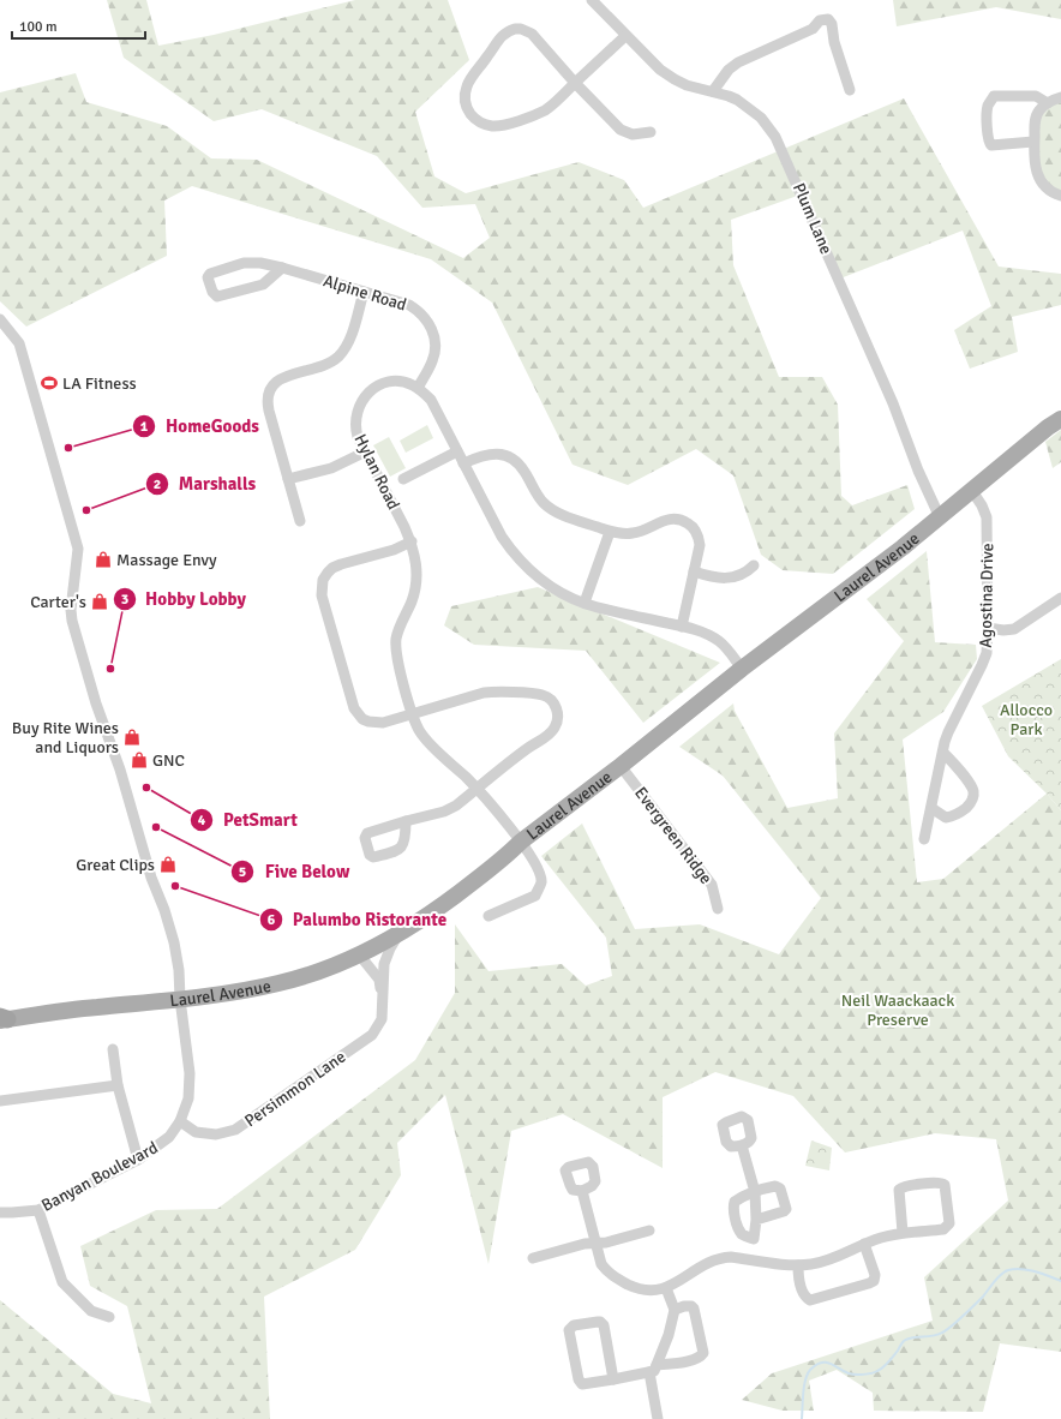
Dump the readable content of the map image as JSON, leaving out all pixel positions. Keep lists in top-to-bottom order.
{
  "streets": {
    "main road": ["Laurel Avenue"],
    "street": [
      "Plum Lane",
      "Alpine Road",
      "Hylan Road",
      "Agostina Drive",
      "Evergreen Ridge",
      "Persimmon Lane",
      "Banyan Boulevard"
    ]
  },
  "crossings": [
    ["Plum Lane", "Laurel Avenue"],
    ["Alpine Road", "Hylan Road"],
    ["Hylan Road", "Laurel Avenue"],
    ["Laurel Avenue", "Agostina Drive"],
    ["Laurel Avenue", "Evergreen Ridge"],
    ["Laurel Avenue", "Persimmon Lane"],
    ["Laurel Avenue", "Banyan Boulevard"],
    ["Persimmon Lane", "Banyan Boulevard"]
  ],
  "parks": ["Allocco Park", "Neil Waackaack Preserve"],
  "places": {
    "sports": ["LA Fitness"],
    "other": [
      "HomeGoods",
      "Marshalls",
      "Hobby Lobby",
      "PetSmart",
      "Five Below",
      "Palumbo Ristorante"
    ],
    "shop": [
      "Massage Envy",
      "Carter's",
      "Buy Rite Wines and Liquors",
      "GNC",
      "Great Clips"
    ]
  },
  "scale_bar": "100 m"
}
